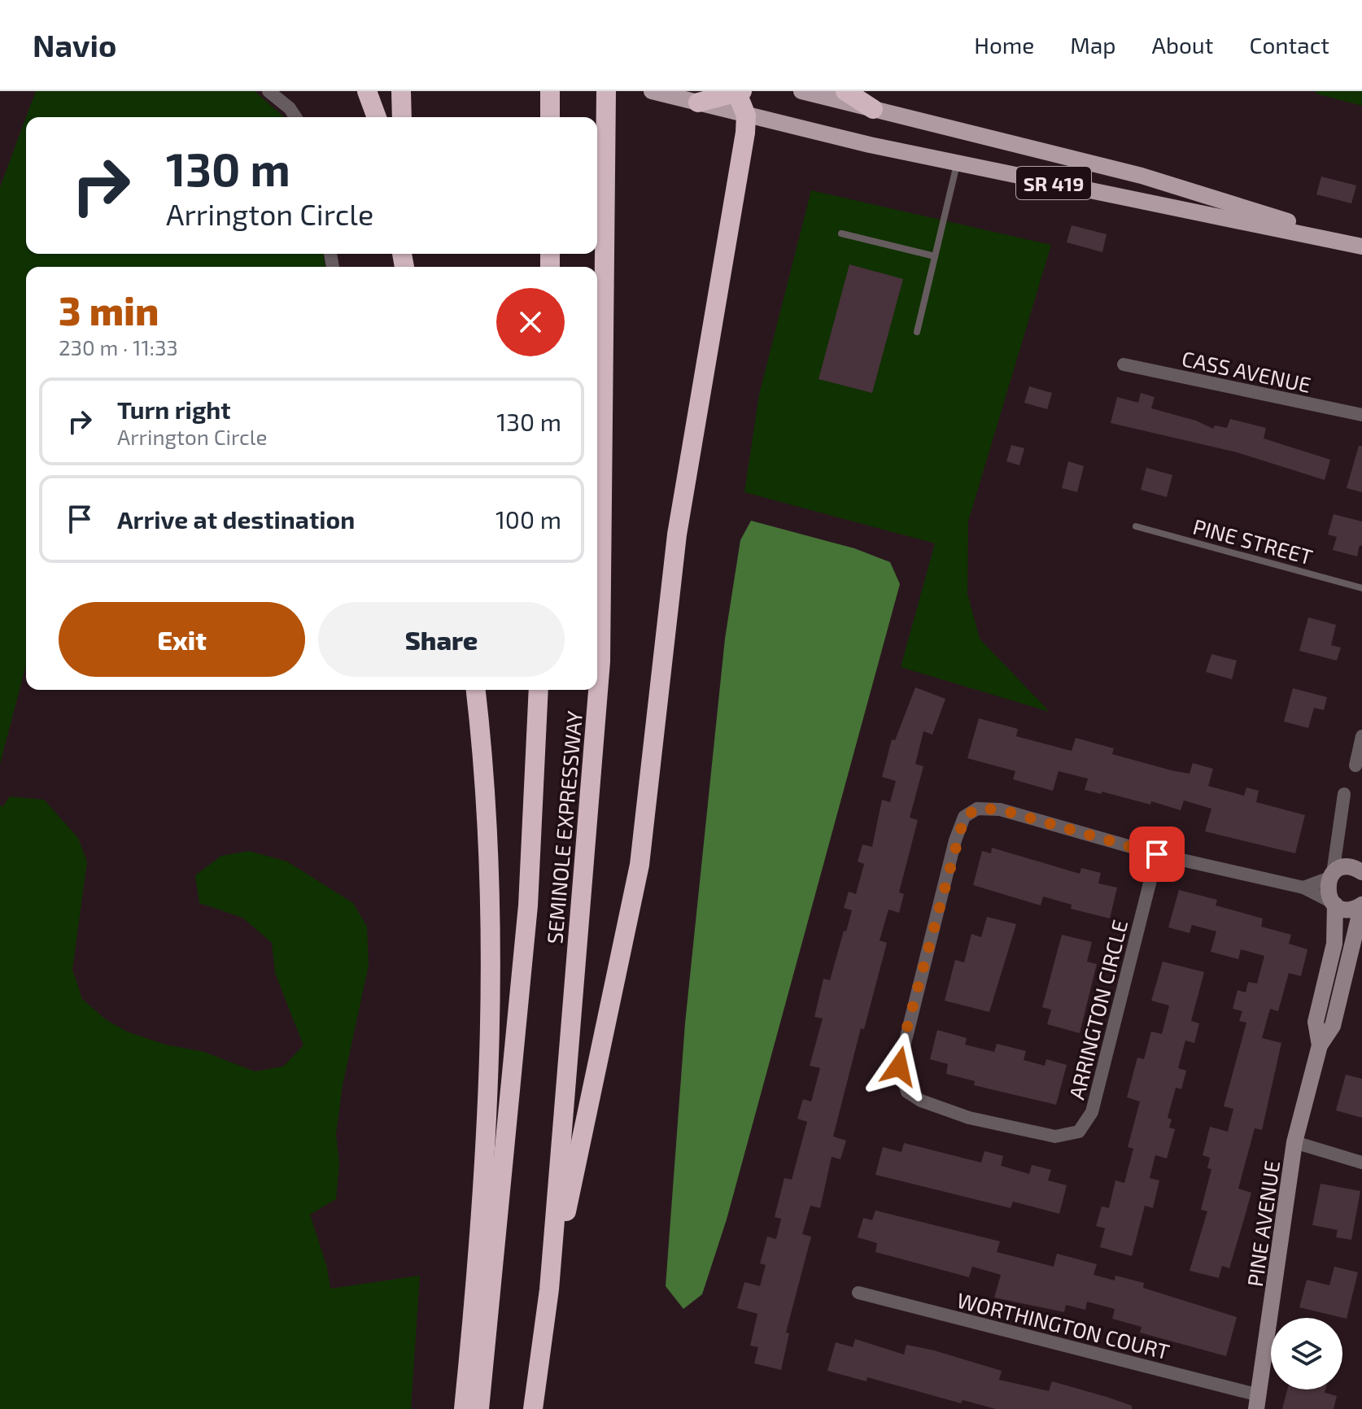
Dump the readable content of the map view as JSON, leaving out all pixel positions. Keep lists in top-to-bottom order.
{
  "streets": {
    "highway": ["SEMINOLE EXPRESSWAY"],
    "main road": ["SR 419"],
    "street": [
      "CASS AVENUE",
      "ARRINGTON CIRCLE",
      "PINE AVENUE",
      "WORTHINGTON COURT"
    ],
    "lane": ["PINE STREET"]
  },
  "crossings": [
    ["ARRINGTON CIRCLE", "PINE AVENUE"],
    ["PINE AVENUE", "WORTHINGTON COURT"]
  ],
  "page": {
    "header": "Navio",
    "nav": [
      "Home",
      "Map",
      "About",
      "Contact"
    ],
    "turn": ["130 m", "Arrington Circle"],
    "heading": ["3 min", "230 m · 11:33"],
    "list": [
      {
        "name": "Turn right",
        "note": "Arrington Circle",
        "value": "130 m"
      },
      {
        "name": "Arrive at destination",
        "value": "100 m"
      }
    ],
    "buttons": ["Exit", "Share"]
  }
}
